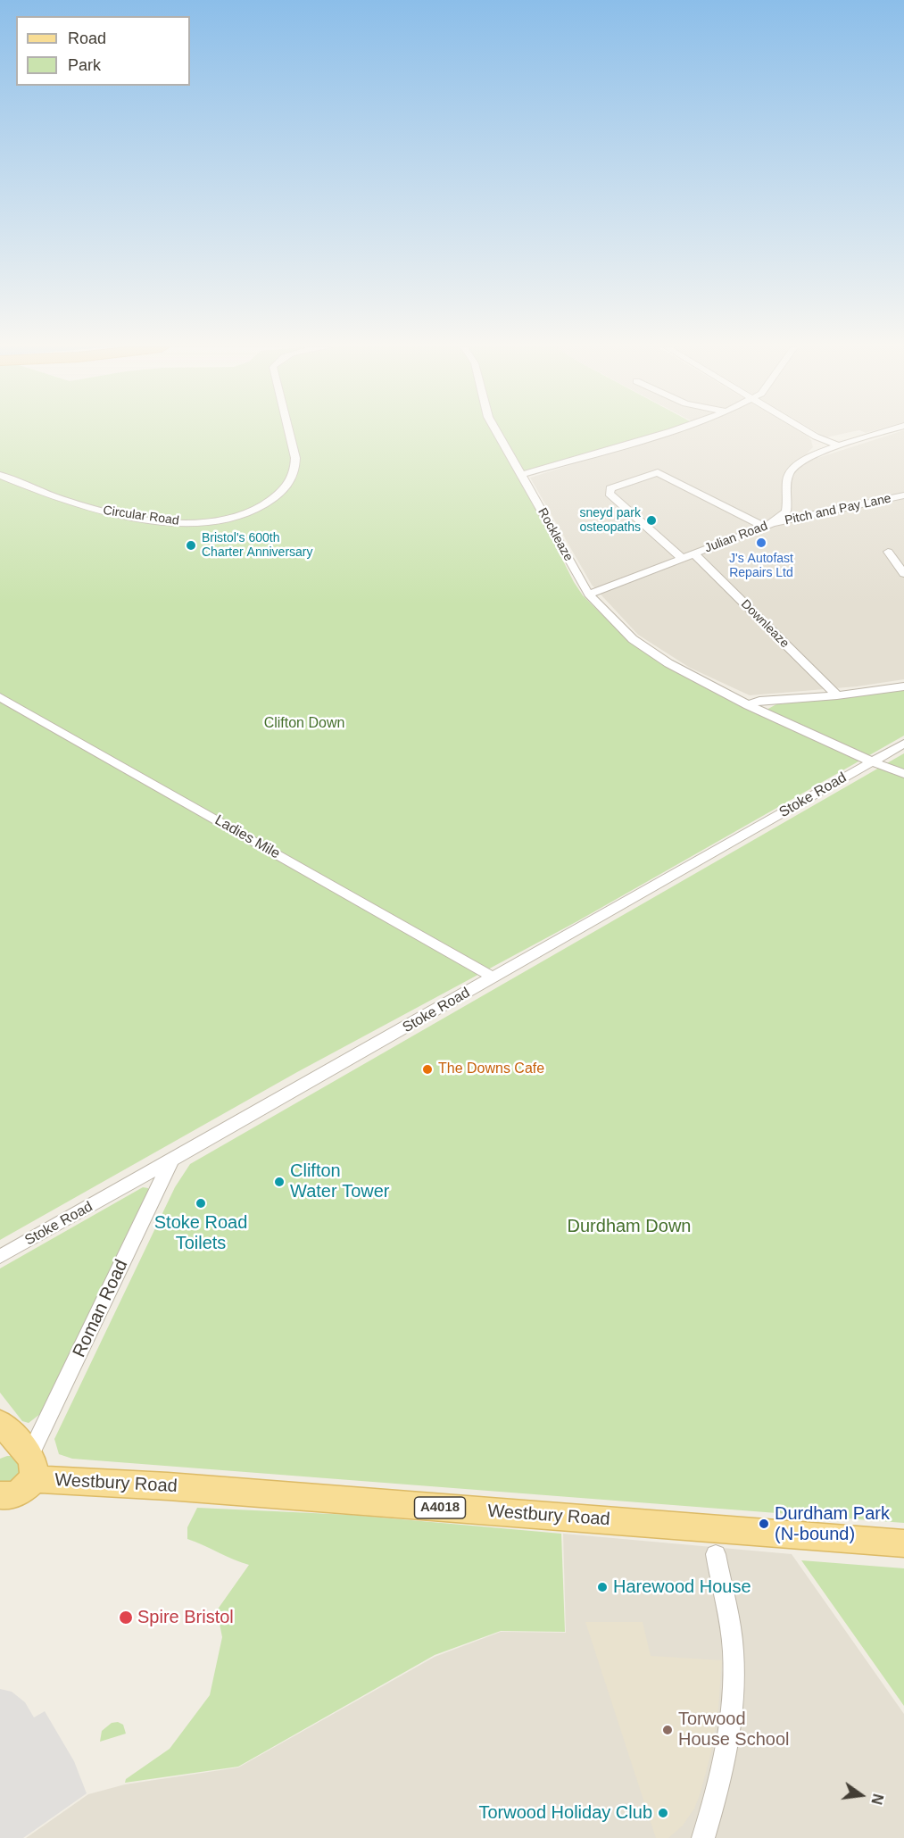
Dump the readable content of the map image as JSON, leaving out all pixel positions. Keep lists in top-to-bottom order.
{
  "streets": {
    "main road": ["Westbury Road", "A4018"],
    "street": [
      "Pitch and Pay Lane",
      "Circular Road",
      "Rockleaze",
      "Julian Road",
      "Downleaze",
      "Stoke Road",
      "Ladies Mile",
      "Roman Road"
    ]
  },
  "crossings": [
    ["Pitch and Pay Lane", "Julian Road"],
    ["Rockleaze", "Julian Road"],
    ["Julian Road", "Downleaze"],
    ["Stoke Road", "Ladies Mile"],
    ["Stoke Road", "Roman Road"],
    ["Roman Road", "Westbury Road"]
  ],
  "parks": ["Clifton Down", "Durdham Down"],
  "places": [
    "sneyd park osteopaths",
    "J's Autofast Repairs Ltd",
    "Bristol's 600th Charter Anniversary",
    "The Downs Cafe",
    "Clifton Water Tower",
    "Stoke Road Toilets",
    "Durdham Park (N-bound)",
    "Harewood House",
    "Spire Bristol",
    "Torwood House School",
    "Torwood Holiday Club"
  ],
  "legend": ["Road", "Park"],
  "north": "right"
}
